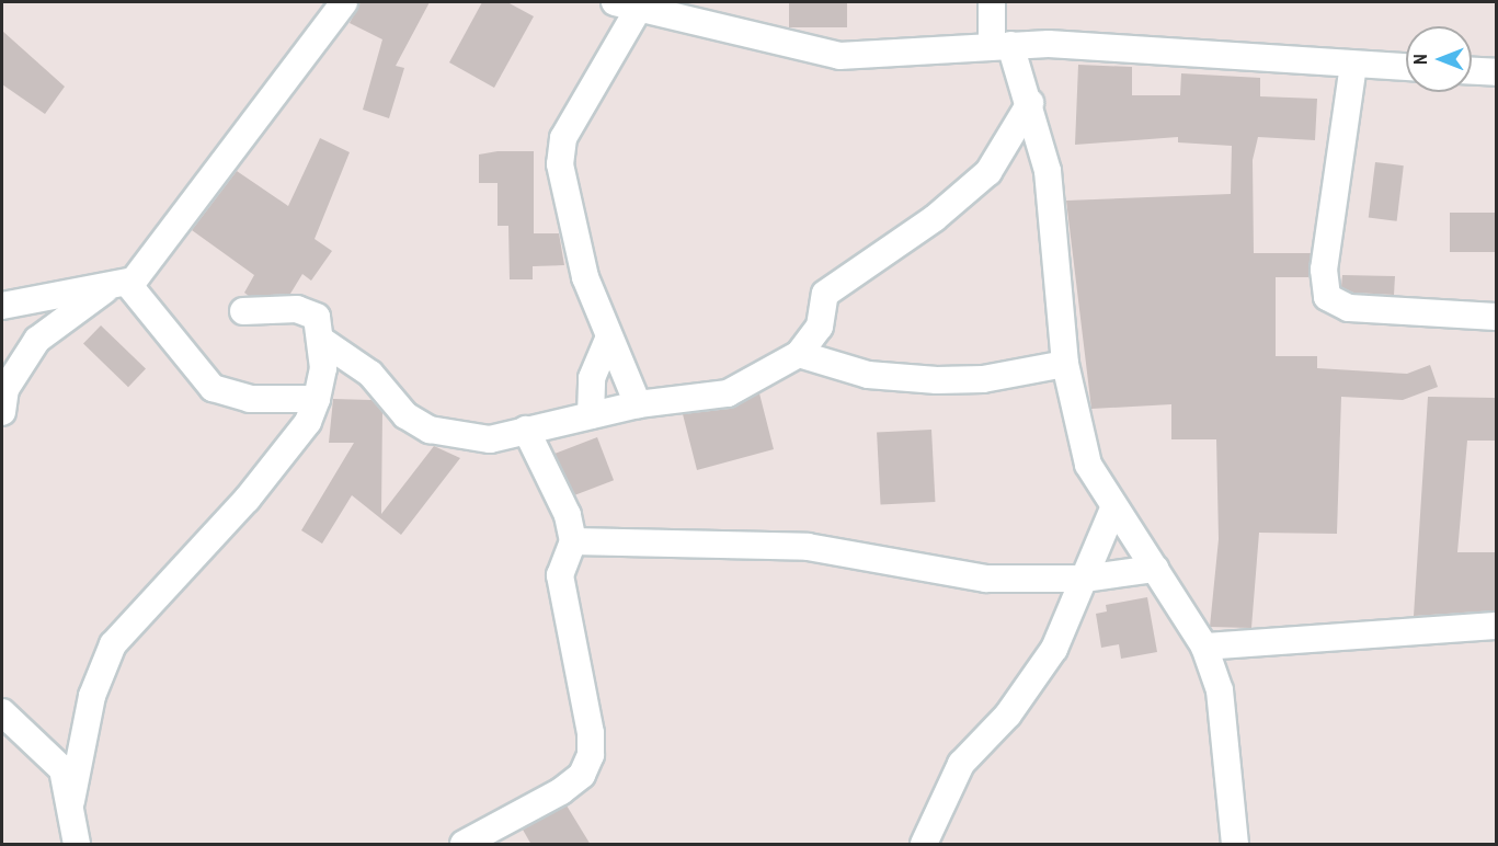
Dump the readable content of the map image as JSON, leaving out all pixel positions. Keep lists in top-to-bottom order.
{
  "north": "left"
}
